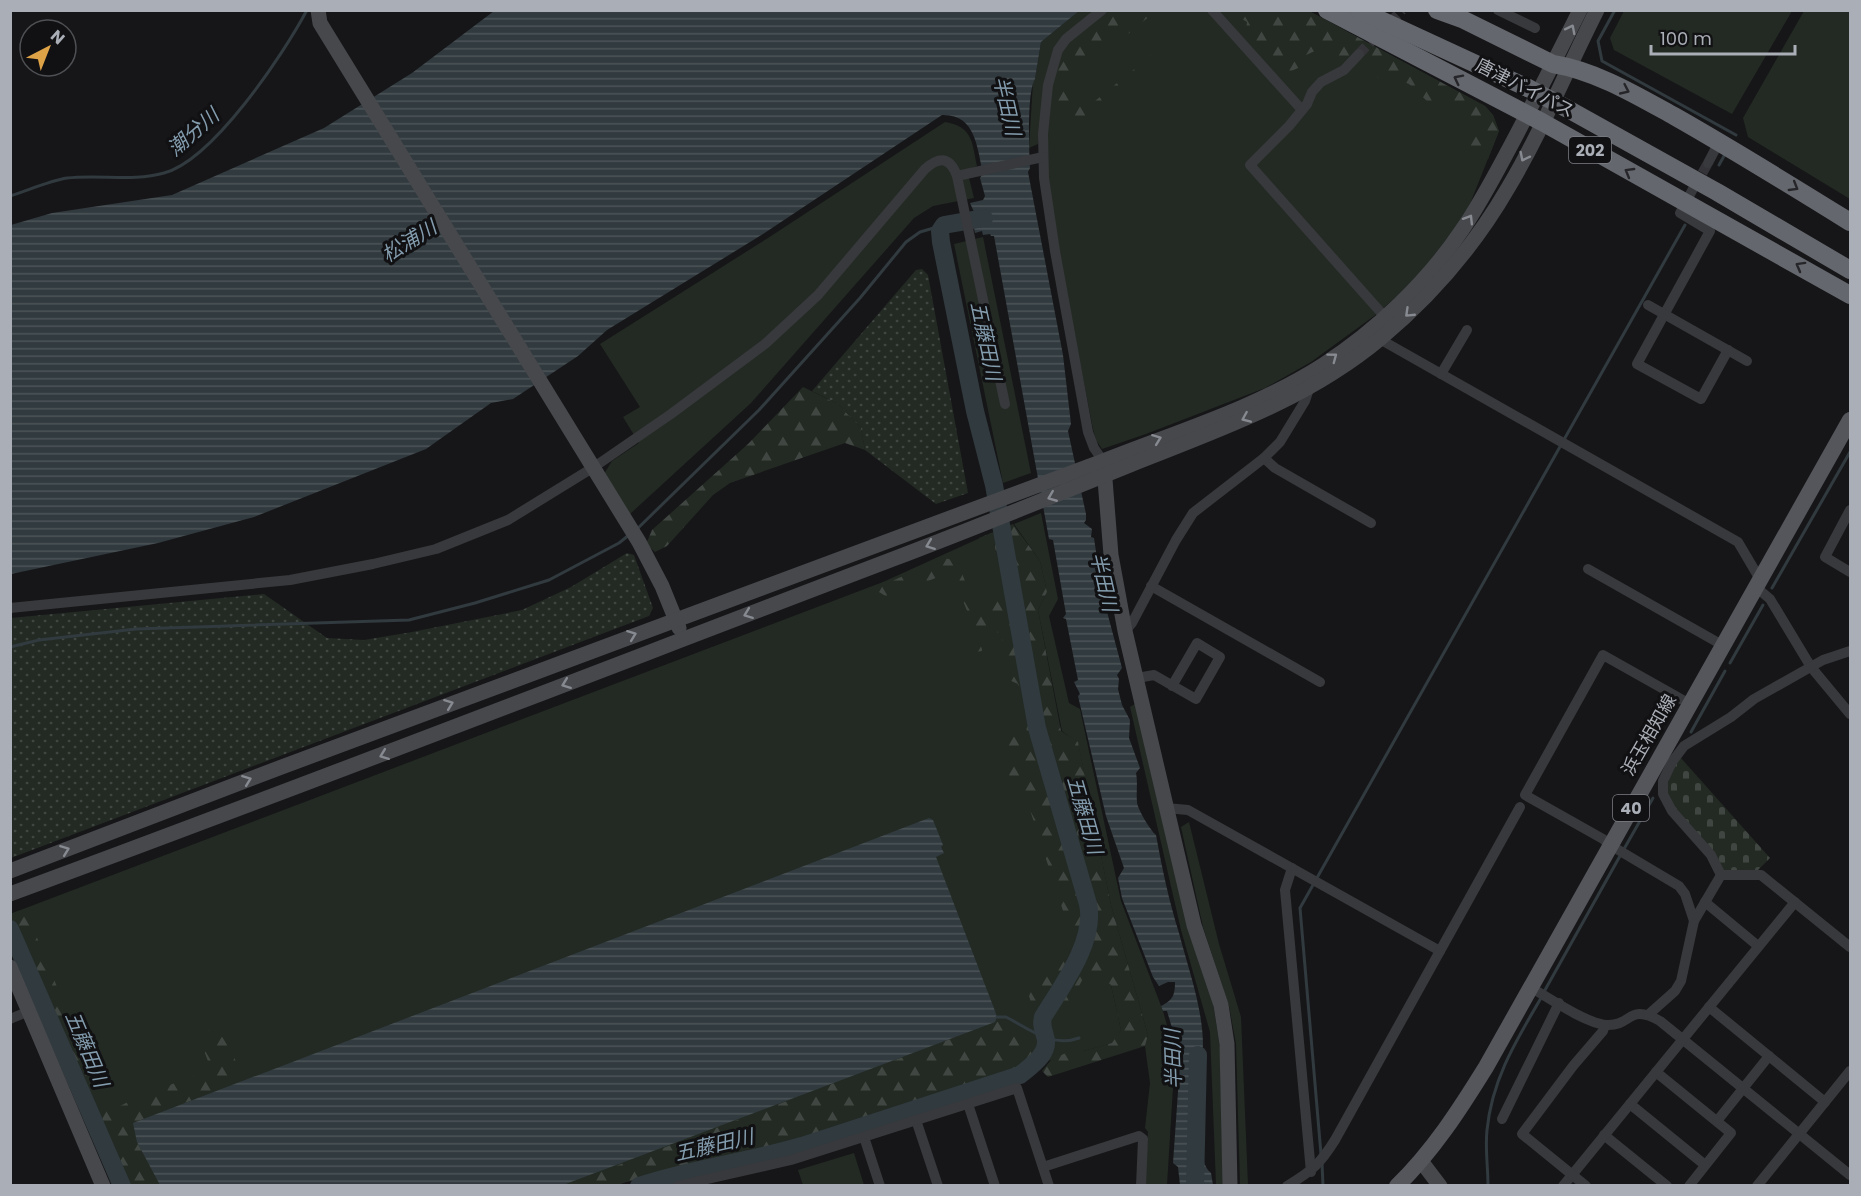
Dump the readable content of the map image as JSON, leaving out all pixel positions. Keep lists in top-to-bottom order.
{
  "streets": {
    "highway": ["唐津バイパス", "202"],
    "main road": ["浜玉相知線", "40"]
  },
  "water": [
    "半田川",
    "潮分川",
    "松浦川",
    "五藤田川"
  ],
  "scale_bar": "100 m",
  "north": "top right"
}
